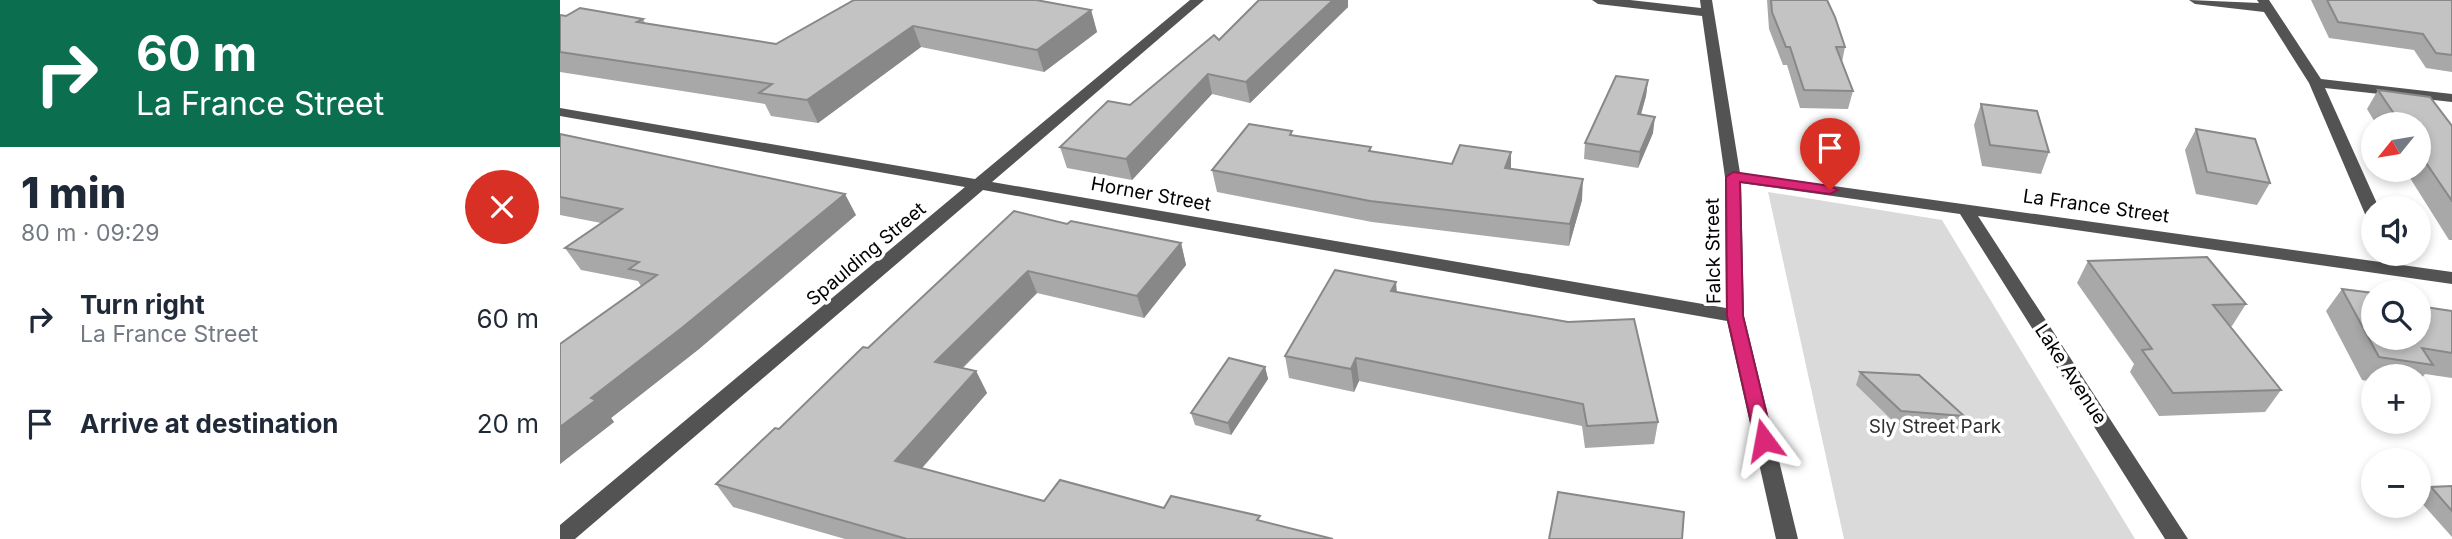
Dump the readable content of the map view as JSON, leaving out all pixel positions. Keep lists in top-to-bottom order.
{
  "streets": {
    "street": [
      "Horner Street",
      "La France Street",
      "Falck Street",
      "Spaulding Street",
      "Lake Avenue"
    ]
  },
  "crossings": [
    ["Horner Street", "Falck Street"],
    ["Horner Street", "Spaulding Street"],
    ["La France Street", "Falck Street"],
    ["La France Street", "Lake Avenue"]
  ],
  "parks": ["Sly Street Park"],
  "north": "bottom left",
  "page": {
    "turn": ["60 m", "La France Street"],
    "map_buttons": ["+", "−"],
    "heading": ["1 min", "80 m · 09:29"],
    "list": [
      {
        "name": "Turn right",
        "note": "La France Street",
        "value": "60 m"
      },
      {
        "name": "Arrive at destination",
        "value": "20 m"
      }
    ]
  }
}
